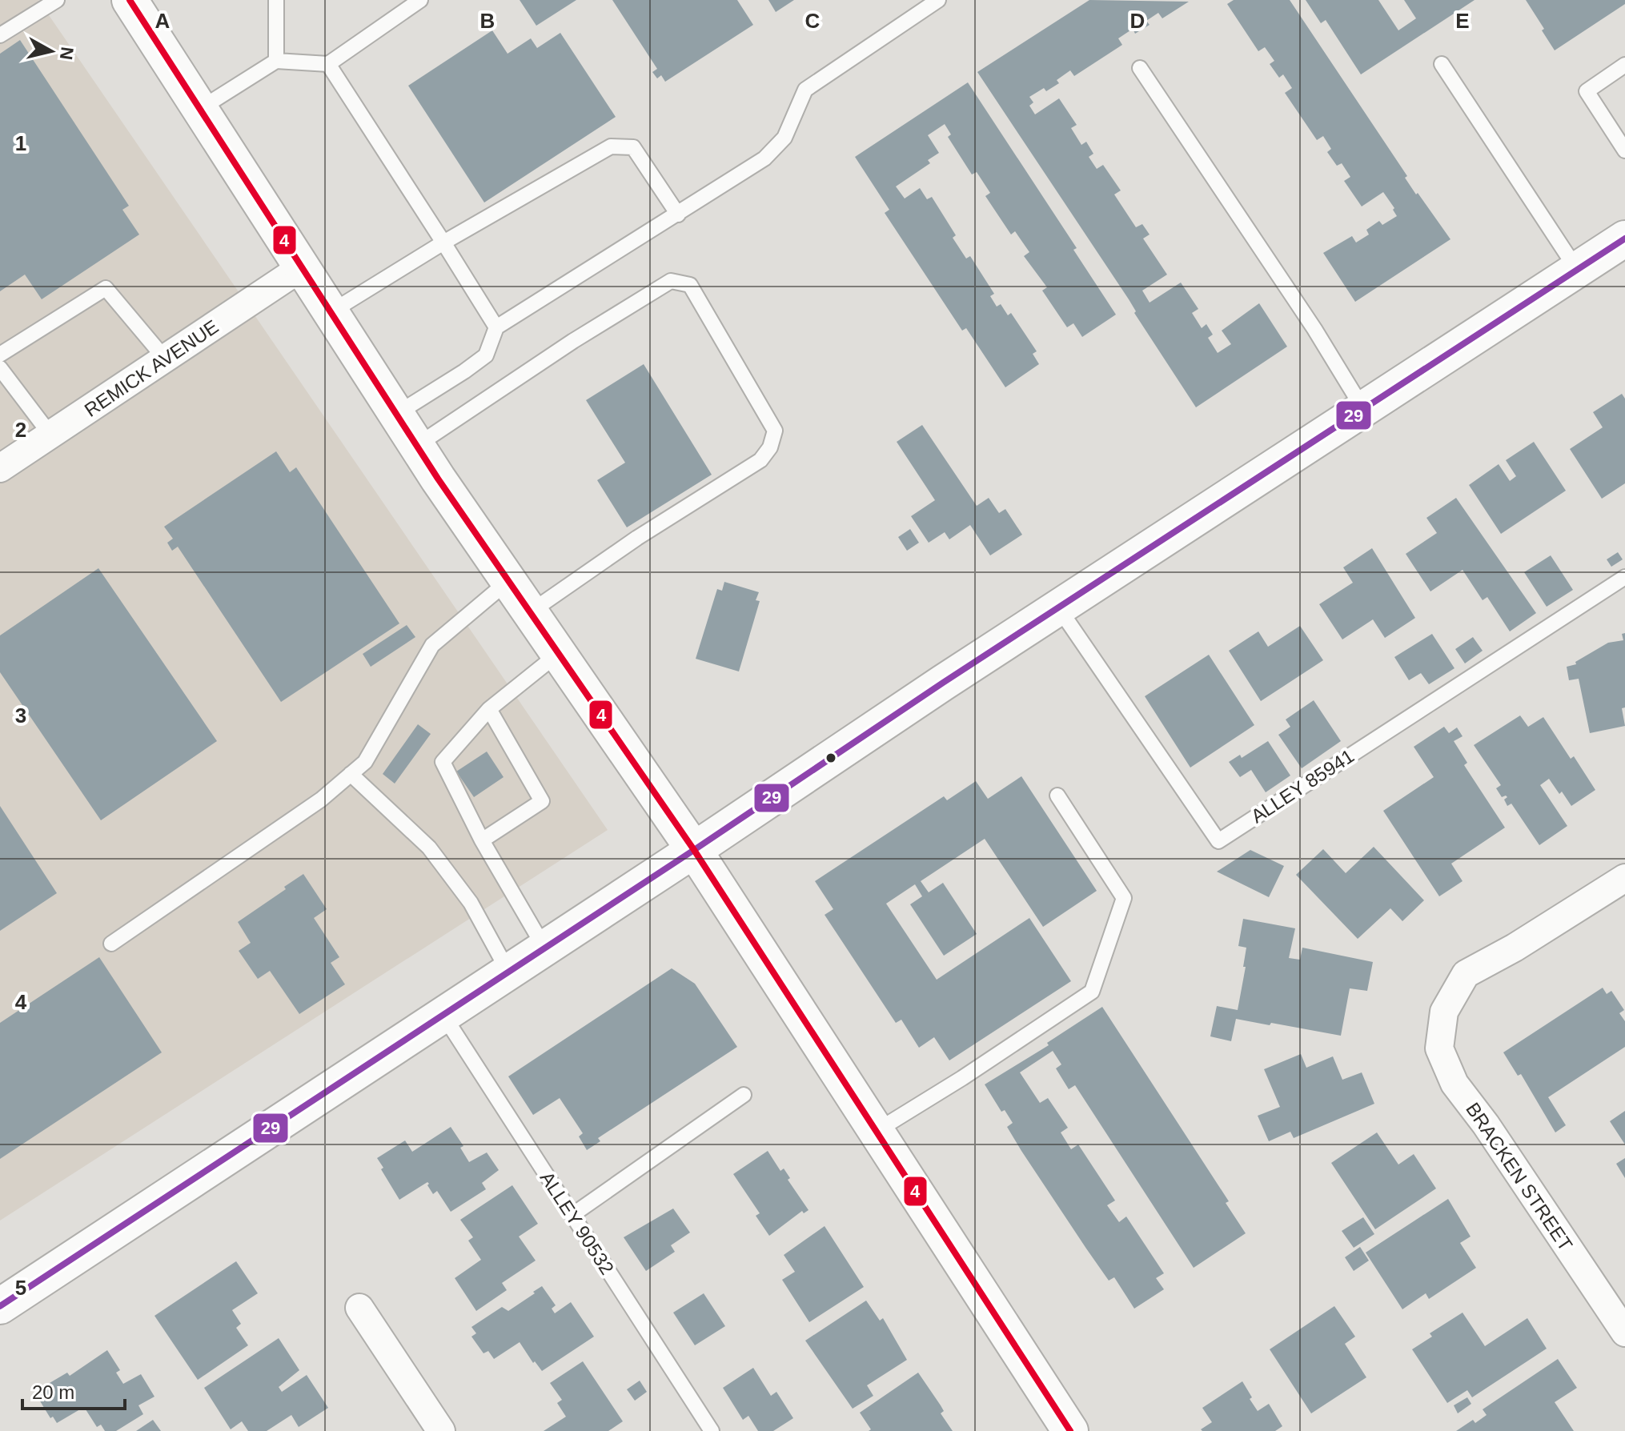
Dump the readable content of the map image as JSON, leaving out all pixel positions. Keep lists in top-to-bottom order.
{
  "streets": {
    "street": ["REMICK AVENUE", "BRACKEN STREET"],
    "lane": ["ALLEY 85941", "ALLEY 90532"]
  },
  "lines": ["transit line 4", "transit line 29"],
  "scale_bar": "20 m",
  "north": "right",
  "grid": {
    "columns": [
      "A",
      "B",
      "C",
      "D",
      "E"
    ],
    "rows": [
      "1",
      "2",
      "3",
      "4",
      "5"
    ]
  }
}
